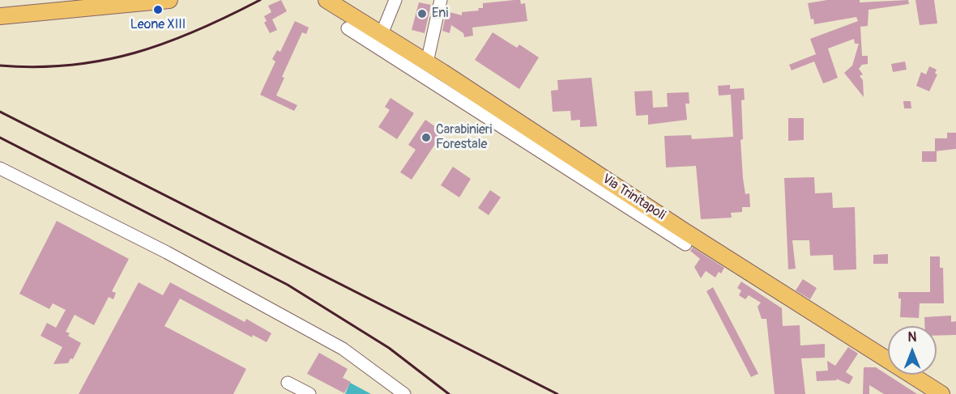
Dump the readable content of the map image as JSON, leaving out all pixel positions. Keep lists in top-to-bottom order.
{
  "streets": {
    "main road": ["Via Trinitapoli"]
  },
  "places": ["Leone XIII", "Eni", "Carabinieri Forestale"],
  "north": "top"
}
